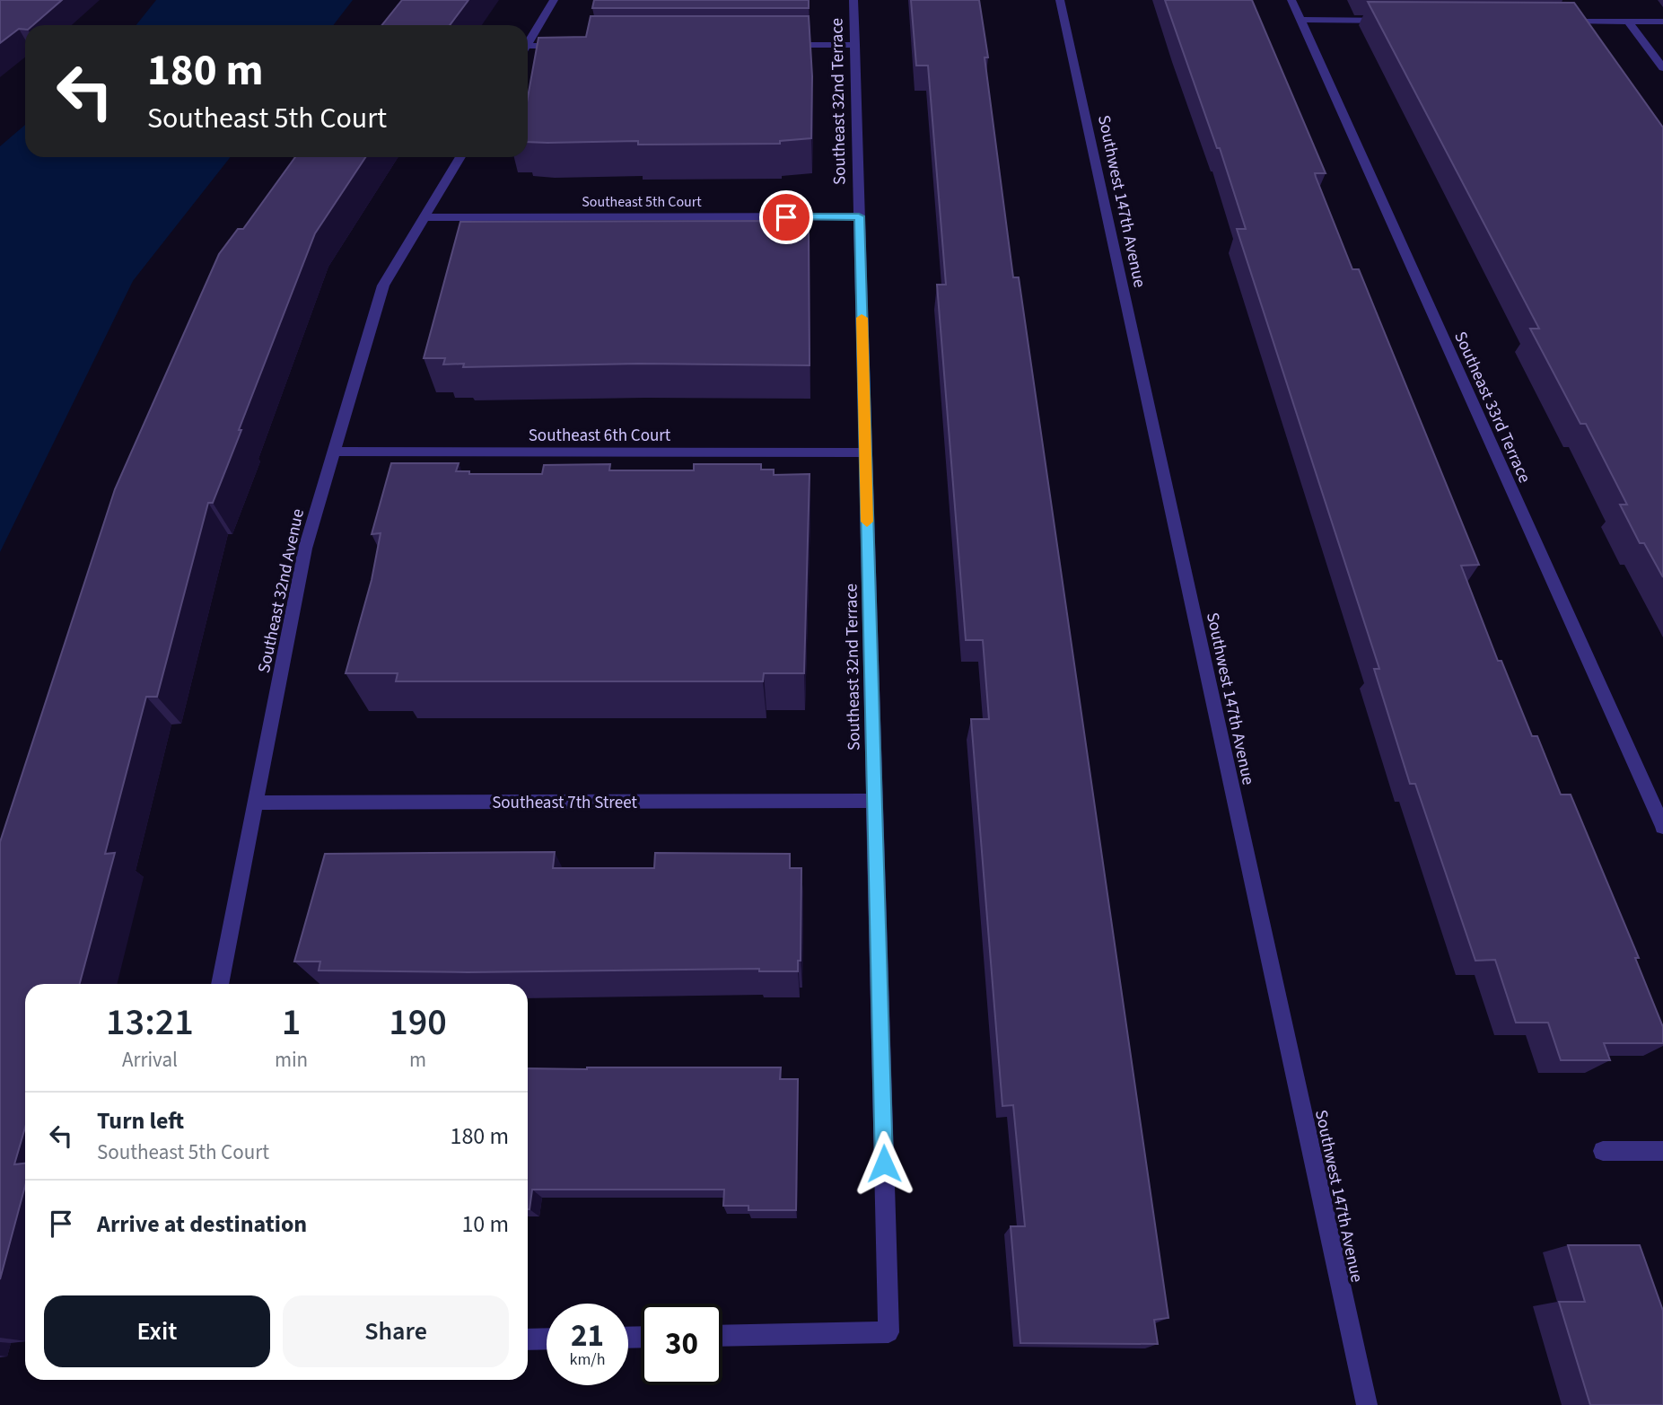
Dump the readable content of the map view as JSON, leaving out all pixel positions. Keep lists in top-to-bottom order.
{
  "streets": {
    "street": [
      "Southeast 32nd Terrace",
      "Southeast 5th Court",
      "Southwest 147th Avenue",
      "Southeast 33rd Terrace",
      "Southeast 6th Court",
      "Southeast 32nd Avenue",
      "Southeast 7th Street"
    ]
  },
  "crossings": [
    ["Southeast 32nd Terrace", "Southeast 5th Court"],
    ["Southeast 32nd Terrace", "Southeast 6th Court"],
    ["Southeast 32nd Terrace", "Southeast 7th Street"],
    ["Southeast 5th Court", "Southeast 32nd Avenue"],
    ["Southeast 6th Court", "Southeast 32nd Avenue"],
    ["Southeast 32nd Avenue", "Southeast 7th Street"]
  ],
  "page": {
    "turn": ["180 m", "Southeast 5th Court"],
    "eta": [
      "13:21",
      "Arrival",
      "1",
      "min",
      "190",
      "m"
    ],
    "list": [
      {
        "name": "Turn left",
        "note": "Southeast 5th Court",
        "value": "180 m"
      },
      {
        "name": "Arrive at destination",
        "value": "10 m"
      }
    ],
    "buttons": ["Exit", "Share"],
    "speed": "21 km/h",
    "limit": "30"
  }
}
